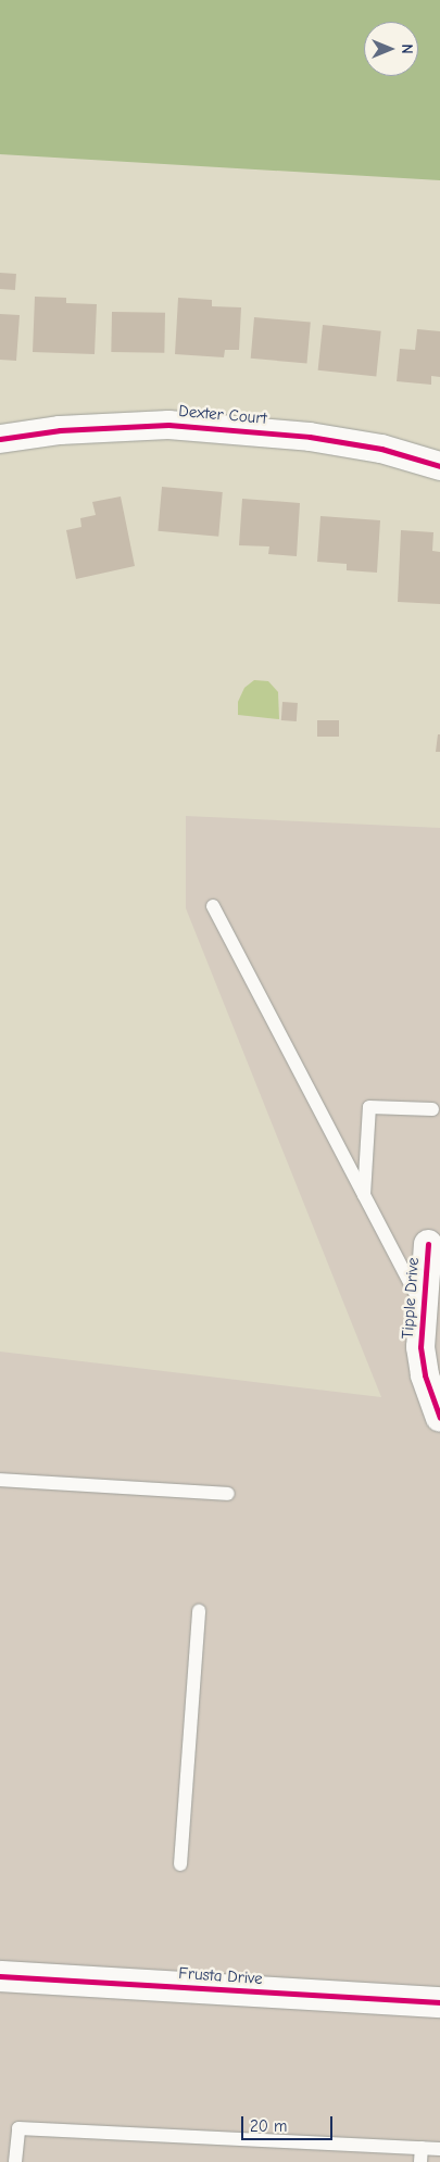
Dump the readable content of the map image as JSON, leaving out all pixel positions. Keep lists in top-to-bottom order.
{
  "streets": {
    "street": ["Dexter Court", "Tipple Drive", "Frusta Drive"]
  },
  "scale_bar": "20 m",
  "north": "right"
}
